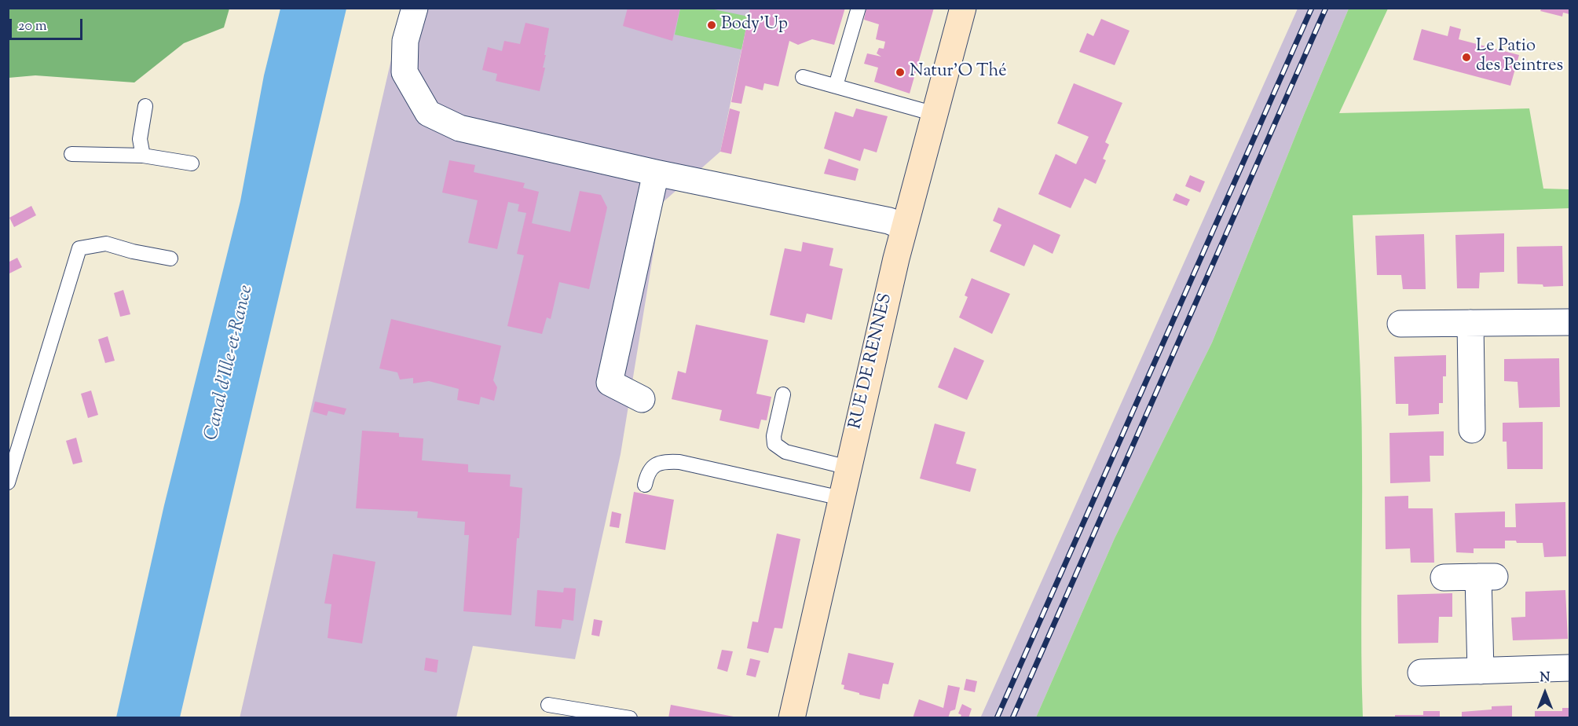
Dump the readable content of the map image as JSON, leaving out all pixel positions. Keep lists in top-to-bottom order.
{
  "streets": {
    "main road": ["RUE DE RENNES"]
  },
  "water": ["Canal d'Ille-et-Rance"],
  "places": ["Body'Up", "Le Patio des Peintres", "Natur'O Thé"],
  "scale_bar": "20 m",
  "north": "top"
}
